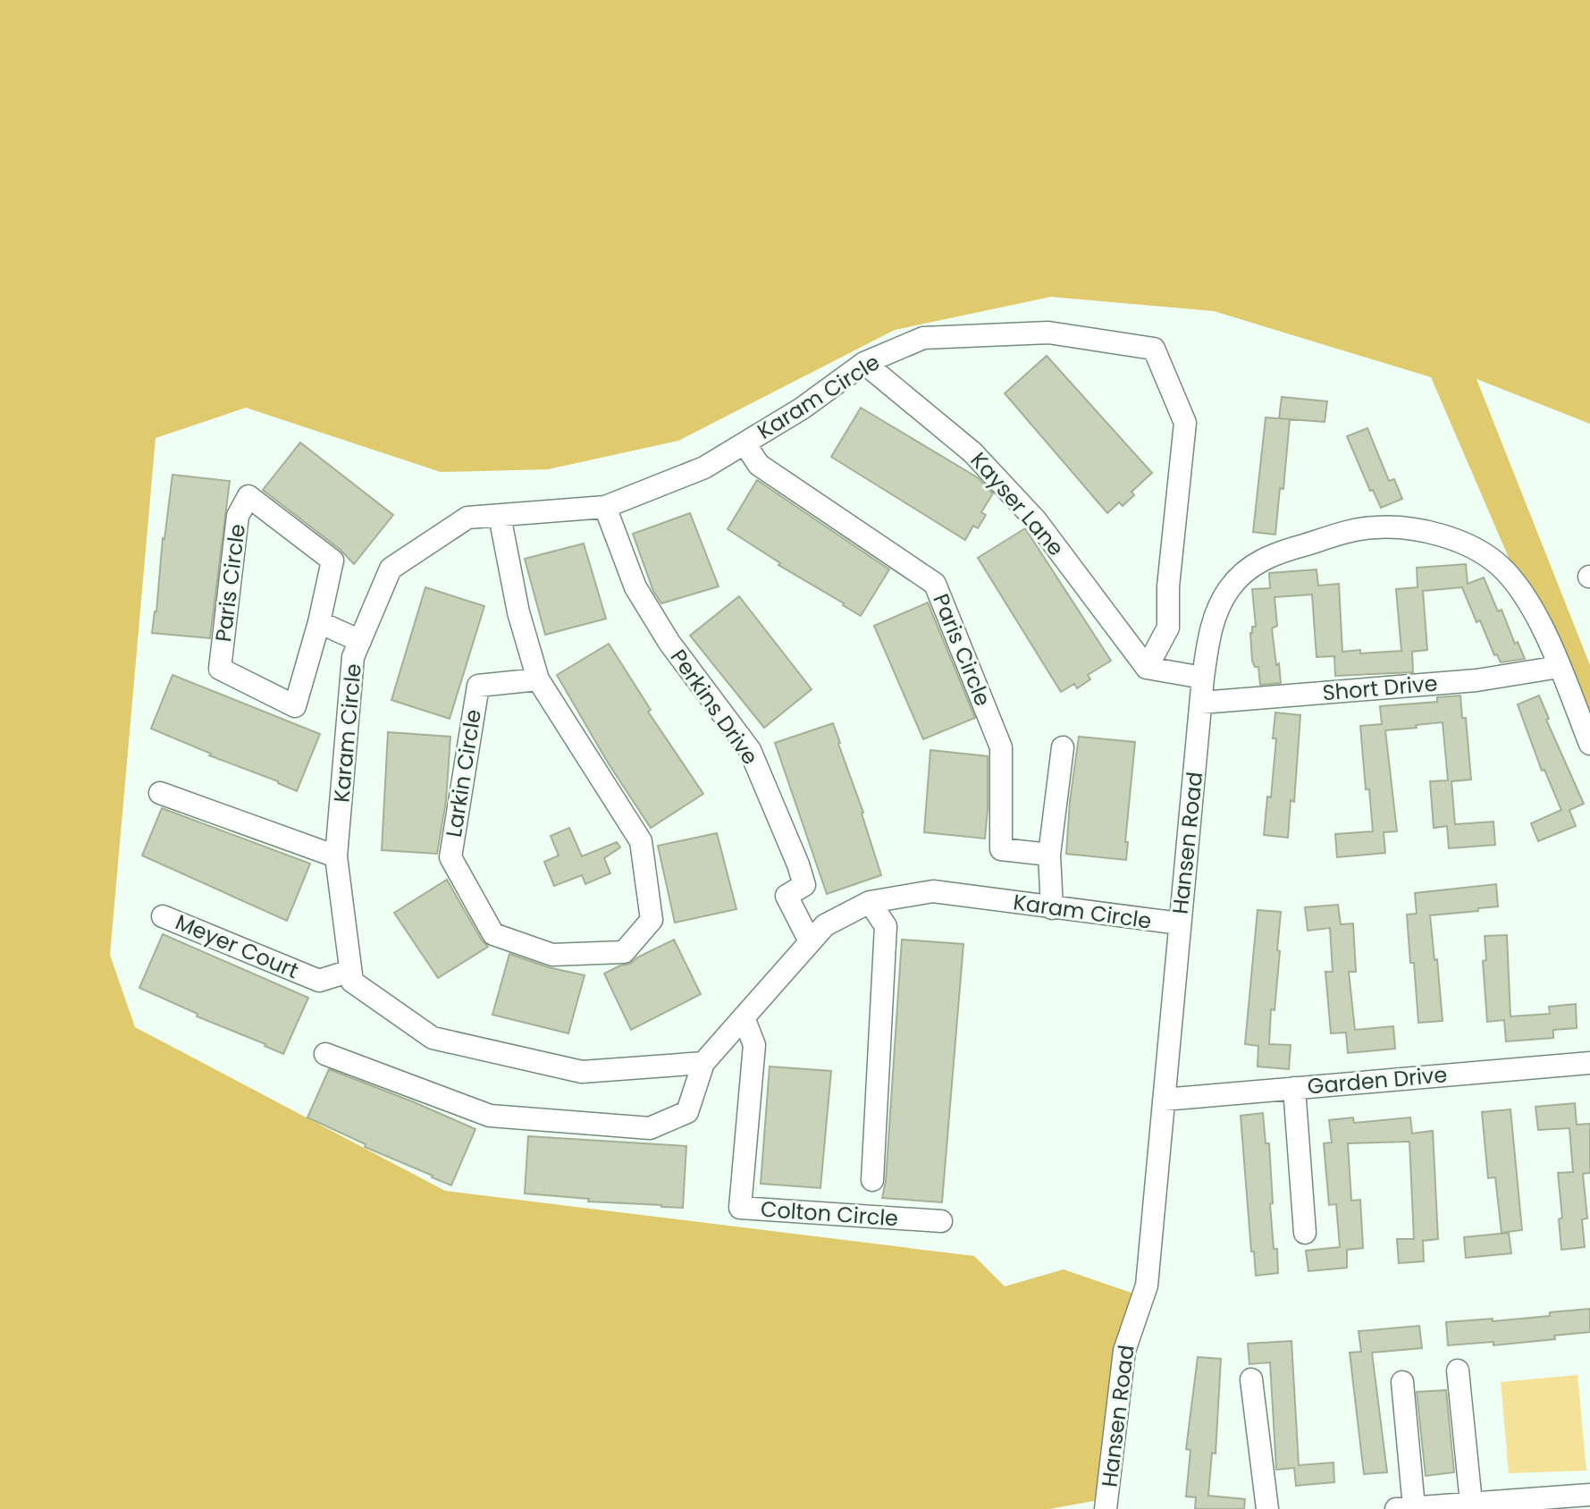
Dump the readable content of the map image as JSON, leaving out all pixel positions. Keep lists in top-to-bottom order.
{
  "streets": {
    "street": [
      "Karam Circle",
      "Kayser Lane",
      "Paris Circle",
      "Short Drive",
      "Perkins Drive",
      "Larkin Circle",
      "Hansen Road",
      "Meyer Court",
      "Garden Drive",
      "Colton Circle"
    ]
  },
  "crossings": [
    ["Karam Circle", "Kayser Lane"],
    ["Karam Circle", "Paris Circle"],
    ["Karam Circle", "Perkins Drive"],
    ["Karam Circle", "Larkin Circle"],
    ["Karam Circle", "Hansen Road"],
    ["Karam Circle", "Meyer Court"],
    ["Karam Circle", "Colton Circle"],
    ["Short Drive", "Hansen Road"],
    ["Hansen Road", "Garden Drive"]
  ]
}
